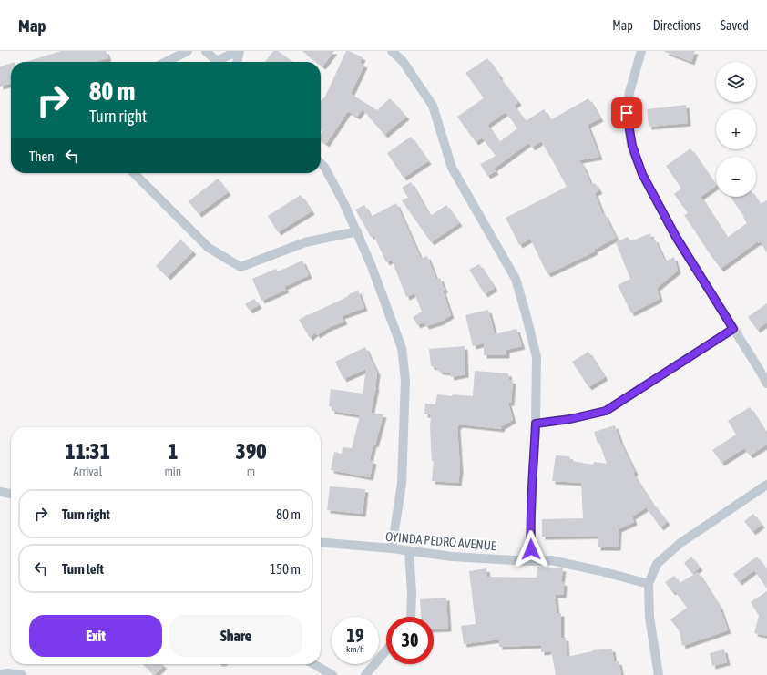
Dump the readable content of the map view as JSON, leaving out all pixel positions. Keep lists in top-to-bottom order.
{
  "streets": {
    "street": ["OYINDA PEDRO AVENUE"]
  },
  "page": {
    "header": "Map",
    "nav": ["Map", "Directions", "Saved"],
    "map_buttons": ["+", "−"],
    "turn": ["80 m", "Turn right"],
    "then": "Then",
    "eta": [
      "11:31",
      "Arrival",
      "1",
      "min",
      "390",
      "m"
    ],
    "list": [
      {
        "name": "Turn right",
        "value": "80 m"
      },
      {
        "name": "Turn left",
        "value": "150 m"
      }
    ],
    "buttons": ["Exit", "Share"],
    "speed": "19 km/h",
    "limit": "30"
  }
}
